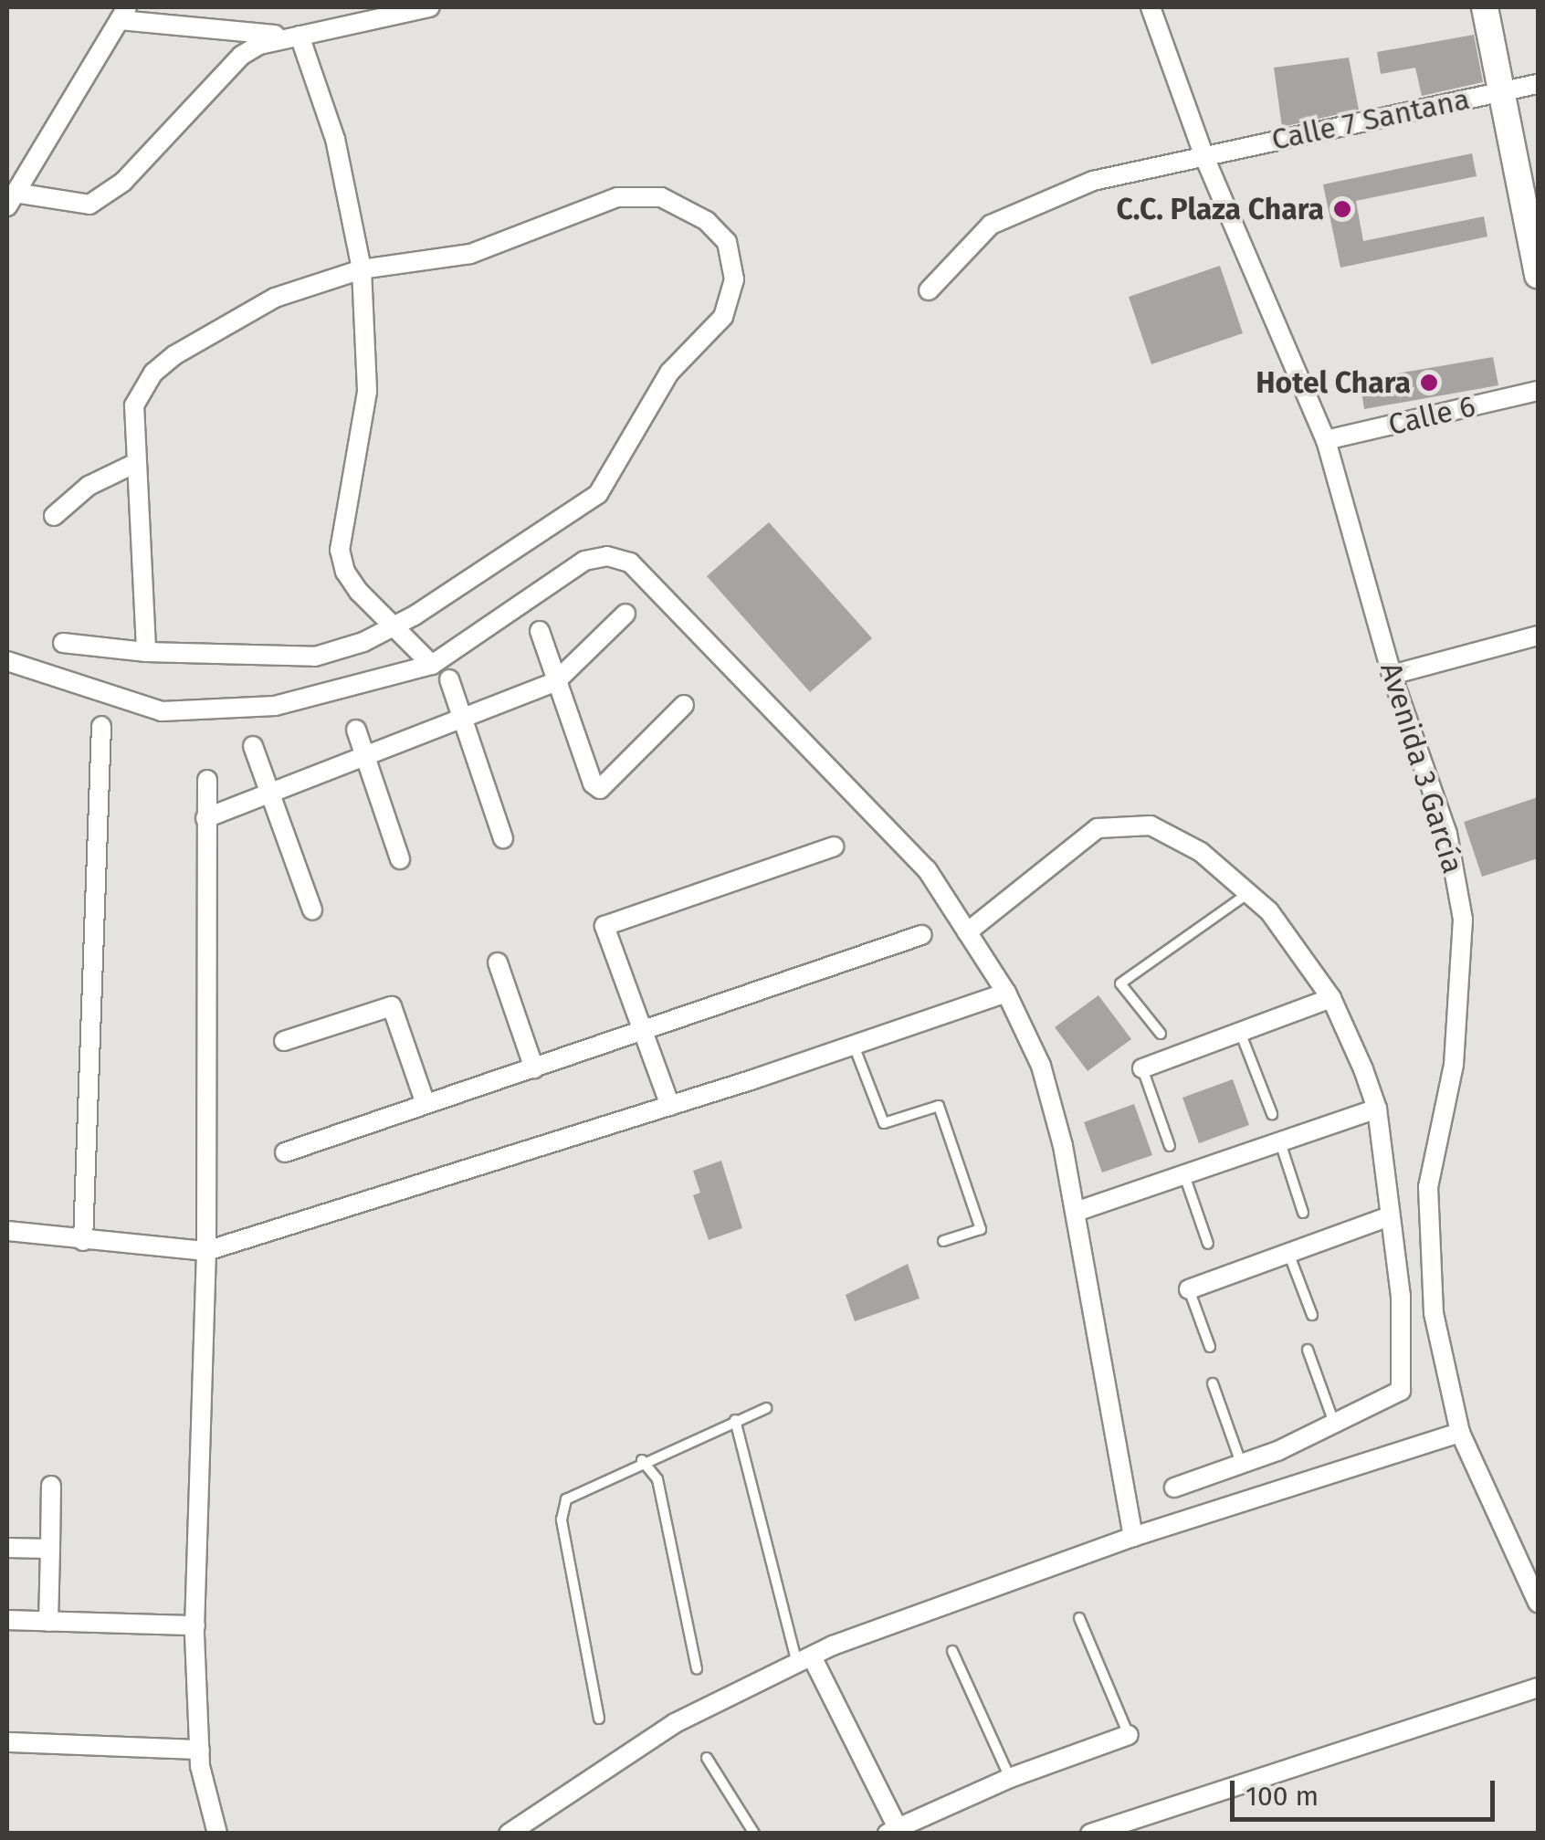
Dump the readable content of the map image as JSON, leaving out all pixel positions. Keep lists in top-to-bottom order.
{
  "streets": {
    "street": ["Calle 7 Santana", "Calle 6", "Avenida 3 García"]
  },
  "crossings": [
    ["Calle 7 Santana", "Avenida 3 García"],
    ["Calle 6", "Avenida 3 García"]
  ],
  "places": ["C.C. Plaza Chara", "Hotel Chara"],
  "scale_bar": "100 m"
}
